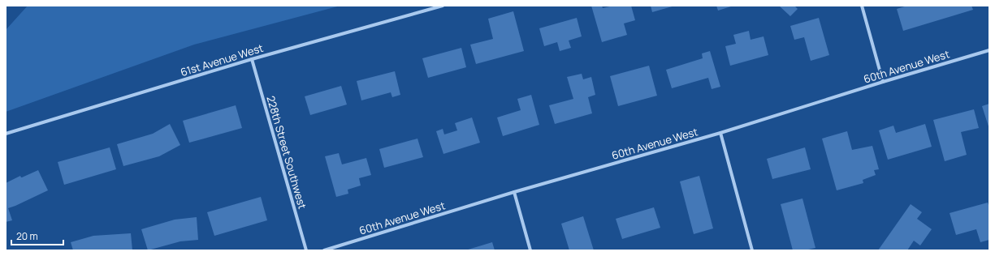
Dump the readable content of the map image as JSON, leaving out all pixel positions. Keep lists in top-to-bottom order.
{
  "streets": {
    "street": ["61st Avenue West", "60th Avenue West", "228th Street Southwest"]
  },
  "crossings": [
    ["61st Avenue West", "228th Street Southwest"]
  ],
  "scale_bar": "20 m"
}
